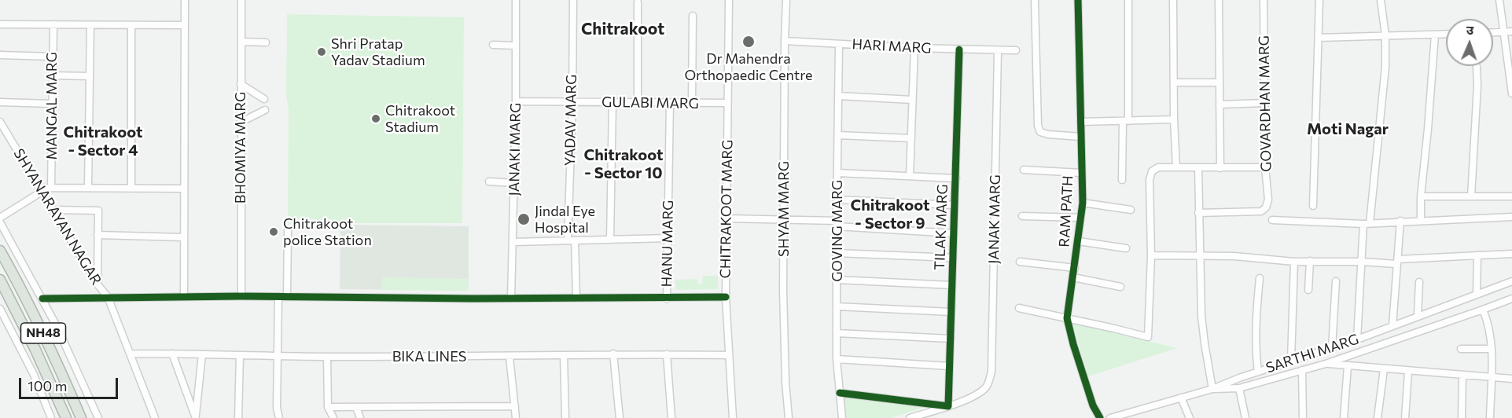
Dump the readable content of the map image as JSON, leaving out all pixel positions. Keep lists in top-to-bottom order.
{
  "streets": {
    "highway": ["NH48"],
    "street": [
      "HARI MARG",
      "GULABI MARG",
      "GOVARDHAN MARG",
      "MANGAL MARG",
      "YADAV MARG",
      "BHOMIYA MARG",
      "JANAKI MARG",
      "CHITRAKOOT MARG",
      "SHYAM MARG",
      "RAM PATH",
      "SHYANARAYAN NAGAR",
      "JANAK MARG",
      "TILAK MARG",
      "GOVING MARG",
      "HANU MARG",
      "SARTHI MARG",
      "BIKA LINES"
    ]
  },
  "crossings": [
    ["HARI MARG", "SHYAM MARG"],
    ["HARI MARG", "JANAK MARG"],
    ["HARI MARG", "TILAK MARG"],
    ["HARI MARG", "GOVING MARG"],
    ["GULABI MARG", "YADAV MARG"],
    ["GULABI MARG", "JANAKI MARG"],
    ["GULABI MARG", "CHITRAKOOT MARG"],
    ["GULABI MARG", "HANU MARG"],
    ["CHITRAKOOT MARG", "BIKA LINES"],
    ["SHYANARAYAN NAGAR", "BIKA LINES"],
    ["JANAK MARG", "TILAK MARG"]
  ],
  "districts": [
    "Chitrakoot",
    "Moti Nagar",
    "Chitrakoot - Sector 4",
    "Chitrakoot - Sector 10",
    "Chitrakoot - Sector 9"
  ],
  "places": [
    "Dr Mahendra Orthopaedic Centre",
    "Shri Pratap Yadav Stadium",
    "Chitrakoot Stadium",
    "Jindal Eye Hospital",
    "Chitrakoot police Station"
  ],
  "scale_bar": "100 m",
  "north": "top"
}
